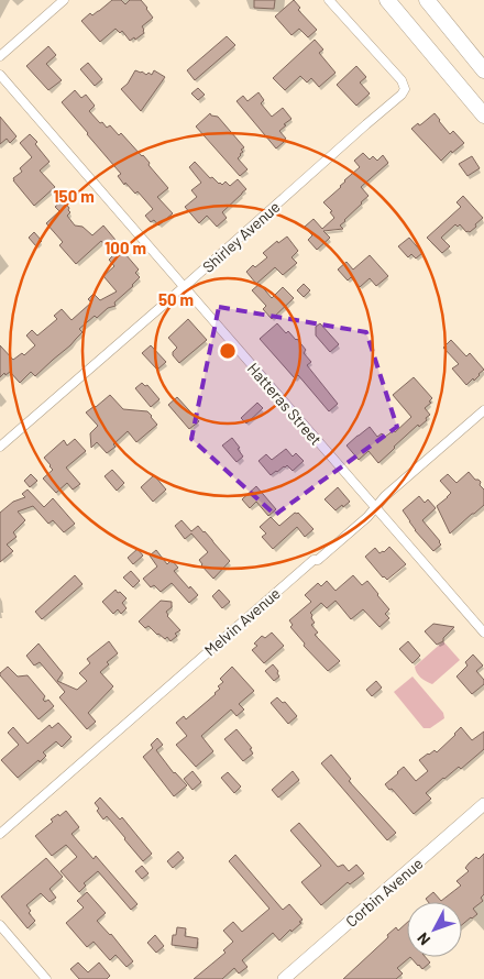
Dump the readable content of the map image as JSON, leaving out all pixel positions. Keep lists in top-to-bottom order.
{
  "streets": {
    "main road": ["Corbin Avenue"],
    "street": ["Shirley Avenue", "Hatteras Street", "Melvin Avenue"]
  },
  "crossings": [
    ["Shirley Avenue", "Hatteras Street"],
    ["Hatteras Street", "Melvin Avenue"]
  ],
  "north": "bottom left",
  "rings": ["150 m", "100 m", "50 m"]
}
